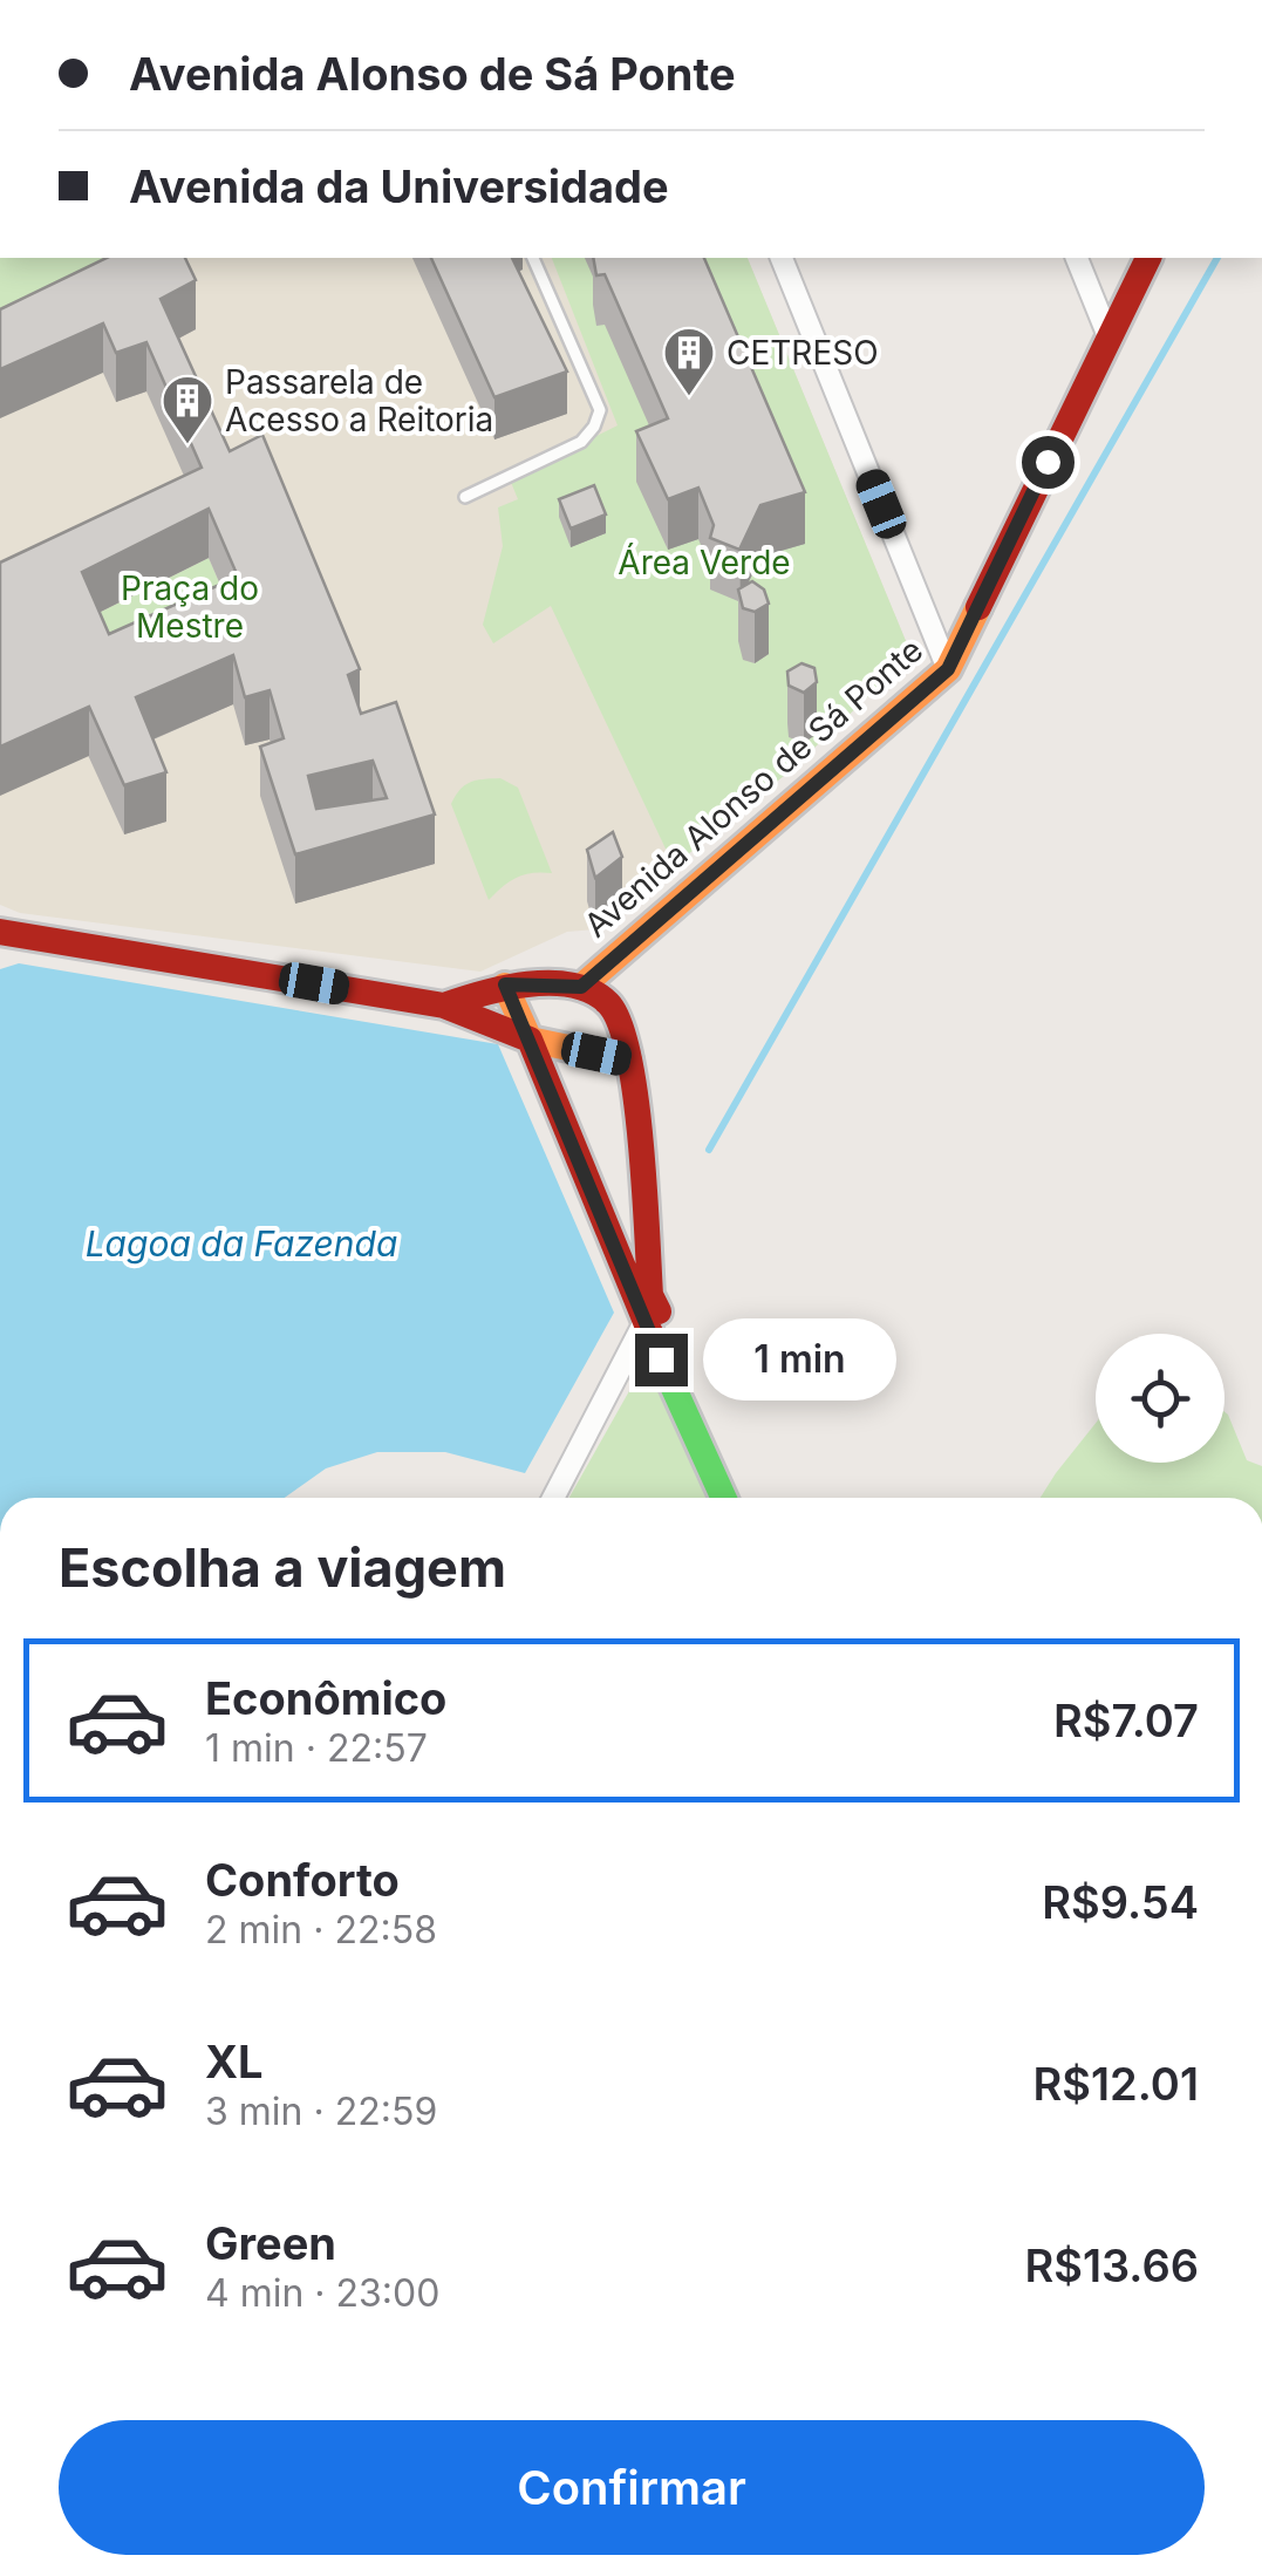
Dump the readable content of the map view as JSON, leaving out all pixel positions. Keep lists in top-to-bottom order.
{
  "streets": {
    "main road": ["Avenida Alonso de Sá Ponte"]
  },
  "water": ["Lagoa da Fazenda"],
  "parks": ["Área Verde", "Praça do Mestre"],
  "places": {
    "building": ["CETRESO", "Passarela de Acesso a Reitoria"]
  },
  "page": {
    "banner": ["Avenida Alonso de Sá Ponte", "Avenida da Universidade"],
    "bubble": "1 min",
    "heading": "Escolha a viagem",
    "list": [
      {
        "name": "Econômico",
        "note": "1 min · 22:57",
        "value": "R$7.07"
      },
      {
        "name": "Conforto",
        "note": "2 min · 22:58",
        "value": "R$9.54"
      },
      {
        "name": "XL",
        "note": "3 min · 22:59",
        "value": "R$12.01"
      },
      {
        "name": "Green",
        "note": "4 min · 23:00",
        "value": "R$13.66"
      }
    ],
    "buttons": "Confirmar"
  }
}
